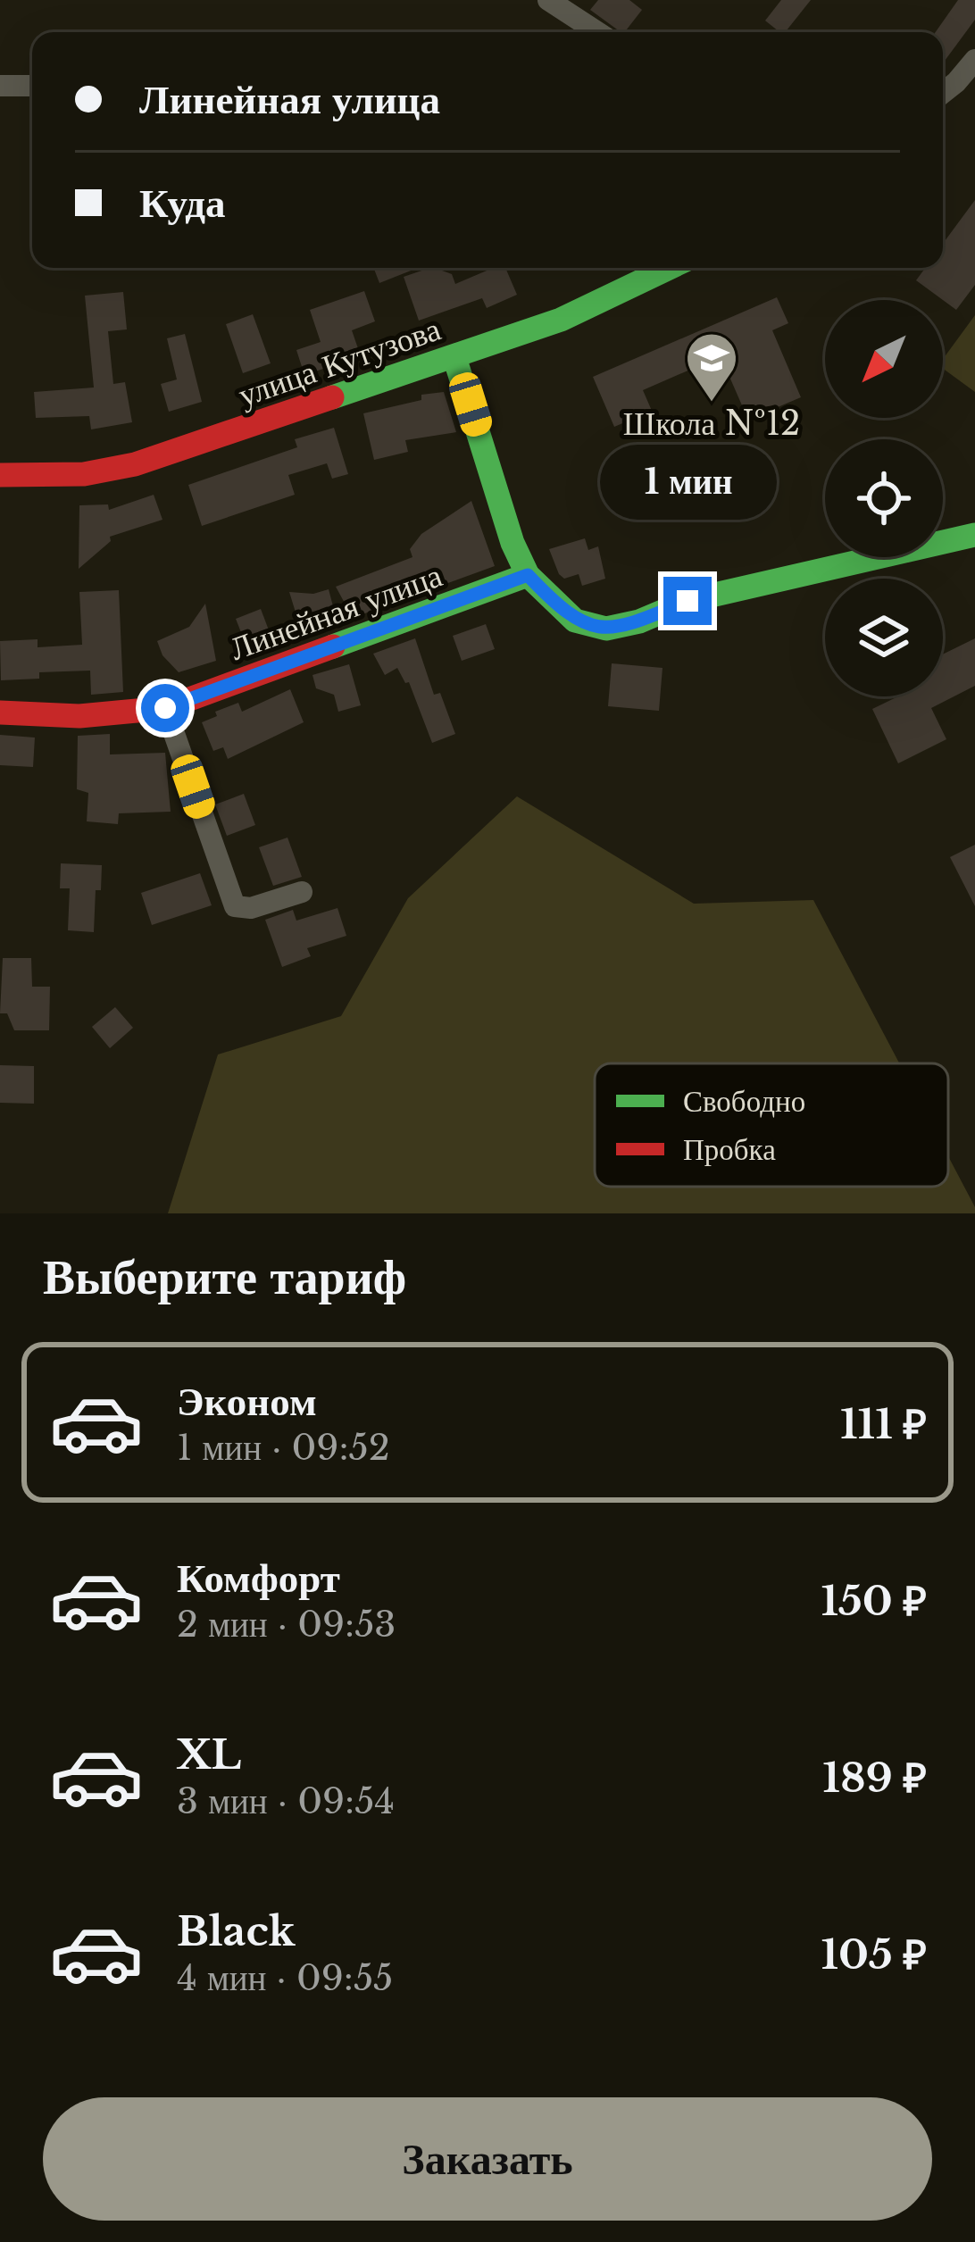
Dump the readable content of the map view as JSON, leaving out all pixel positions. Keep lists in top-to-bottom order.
{
  "streets": {
    "street": ["улица Кутузова", "Линейная улица"]
  },
  "places": {
    "school or university": ["Школа №12"]
  },
  "legend": ["Свободно", "Пробка"],
  "north": "bottom left",
  "page": {
    "banner": ["Линейная улица", "Куда"],
    "bubble": "1 мин",
    "heading": "Выберите тариф",
    "list": [
      {
        "name": "Эконом",
        "note": "1 мин · 09:52",
        "value": "111 ₽"
      },
      {
        "name": "Комфорт",
        "note": "2 мин · 09:53",
        "value": "150 ₽"
      },
      {
        "name": "XL",
        "note": "3 мин · 09:54",
        "value": "189 ₽"
      },
      {
        "name": "Black",
        "note": "4 мин · 09:55",
        "value": "105 ₽"
      }
    ],
    "buttons": "Заказать"
  }
}
